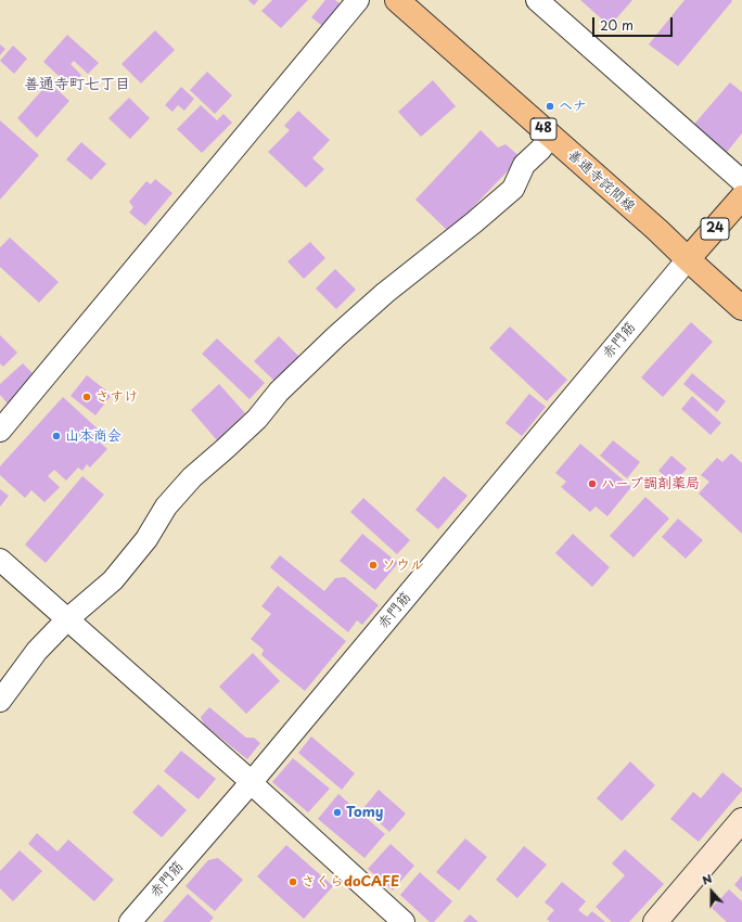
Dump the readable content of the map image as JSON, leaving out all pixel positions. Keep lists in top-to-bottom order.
{
  "streets": {
    "main road": ["48", "善通寺詫間線", "24"],
    "street": ["赤門筋"]
  },
  "crossings": [
    ["善通寺詫間線", "24"],
    ["善通寺詫間線", "赤門筋"],
    ["24", "赤門筋"]
  ],
  "districts": ["善通寺町七丁目"],
  "places": [
    "ヘナ",
    "さすけ",
    "山本商会",
    "ハーブ調剤薬局",
    "ソウル",
    "Tomy",
    "さくらdoCAFE"
  ],
  "scale_bar": "20 m",
  "north": "top"
}
